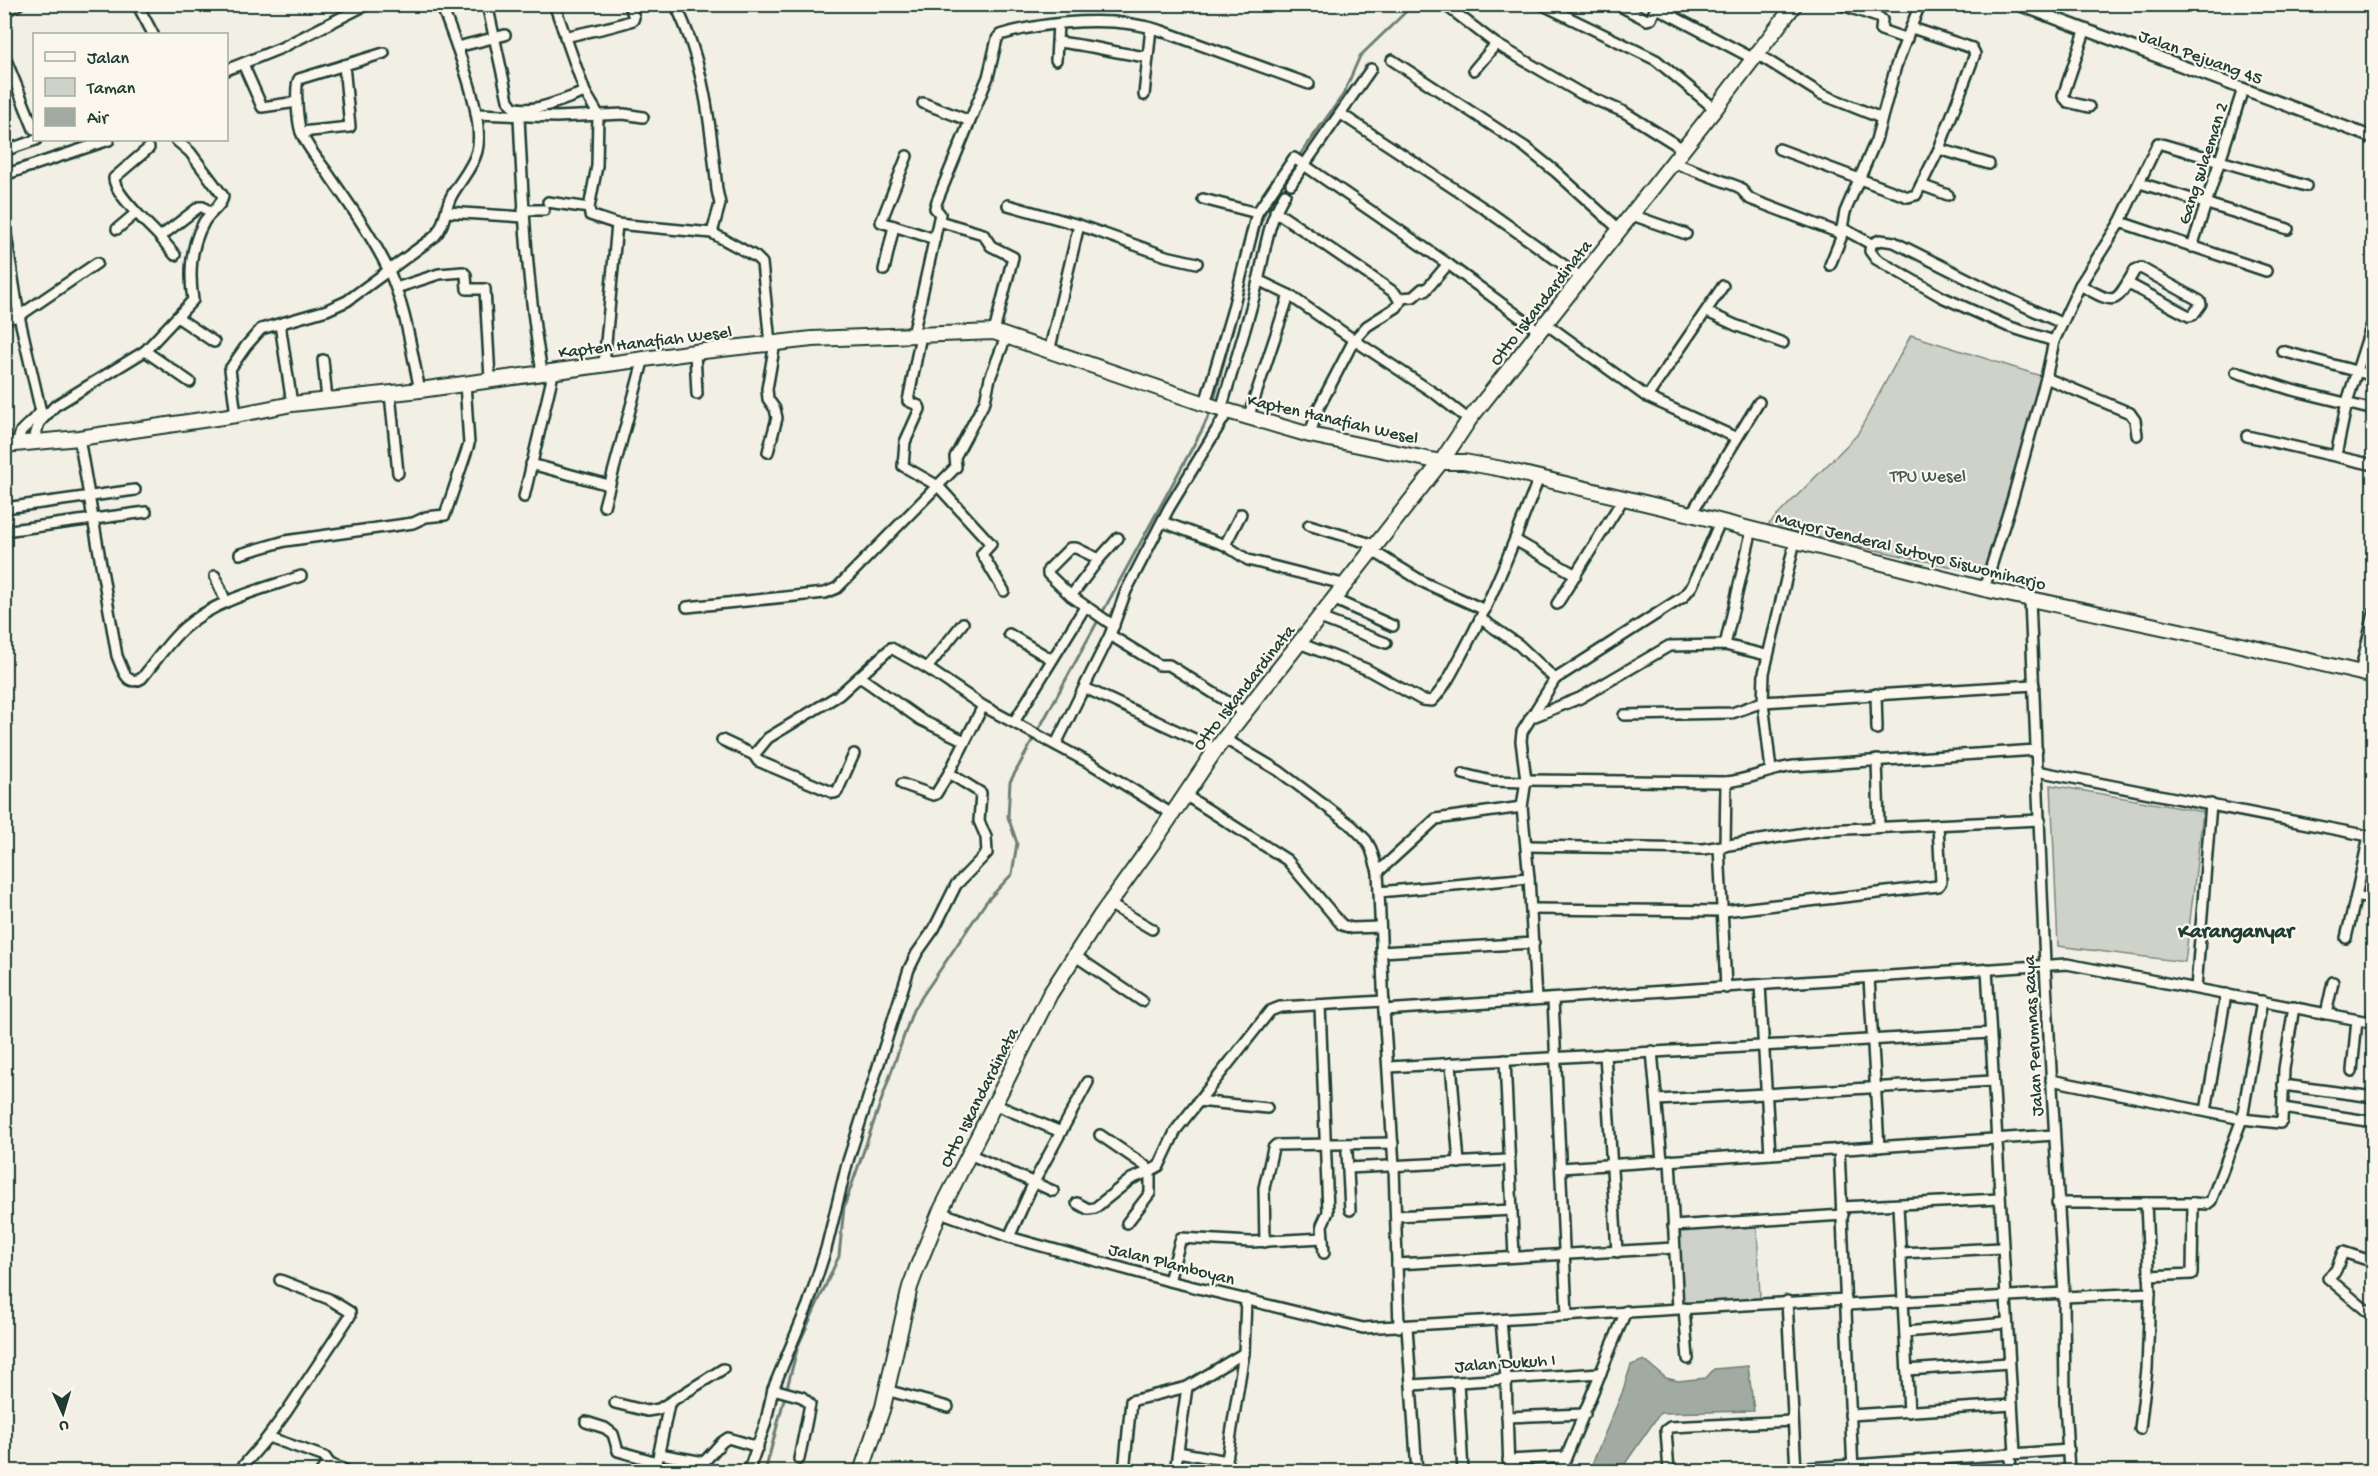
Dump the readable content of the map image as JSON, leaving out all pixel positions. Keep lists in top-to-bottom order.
{
  "streets": {
    "main road": ["Otto Iskandardinata", "Kapten Hanafiah Wesel", "Mayor Jenderal Sutoyo Siswomiharjo"],
    "street": [
      "Jalan Pejuang 45",
      "Gang sulaeman 2",
      "Jalan Perumnas Raya",
      "Jalan Plamboyan",
      "Jalan Dukuh I"
    ]
  },
  "crossings": [
    ["Jalan Pejuang 45", "Gang sulaeman 2"],
    ["Otto Iskandardinata", "Kapten Hanafiah Wesel"],
    ["Otto Iskandardinata", "Mayor Jenderal Sutoyo Siswomiharjo"],
    ["Otto Iskandardinata", "Jalan Plamboyan"],
    ["Kapten Hanafiah Wesel", "Mayor Jenderal Sutoyo Siswomiharjo"],
    ["Mayor Jenderal Sutoyo Siswomiharjo", "Jalan Perumnas Raya"],
    ["Jalan Perumnas Raya", "Jalan Plamboyan"]
  ],
  "districts": ["Karanganyar"],
  "parks": ["TPU Wesel"],
  "legend": ["Jalan", "Taman", "Air"],
  "north": "bottom"
}
